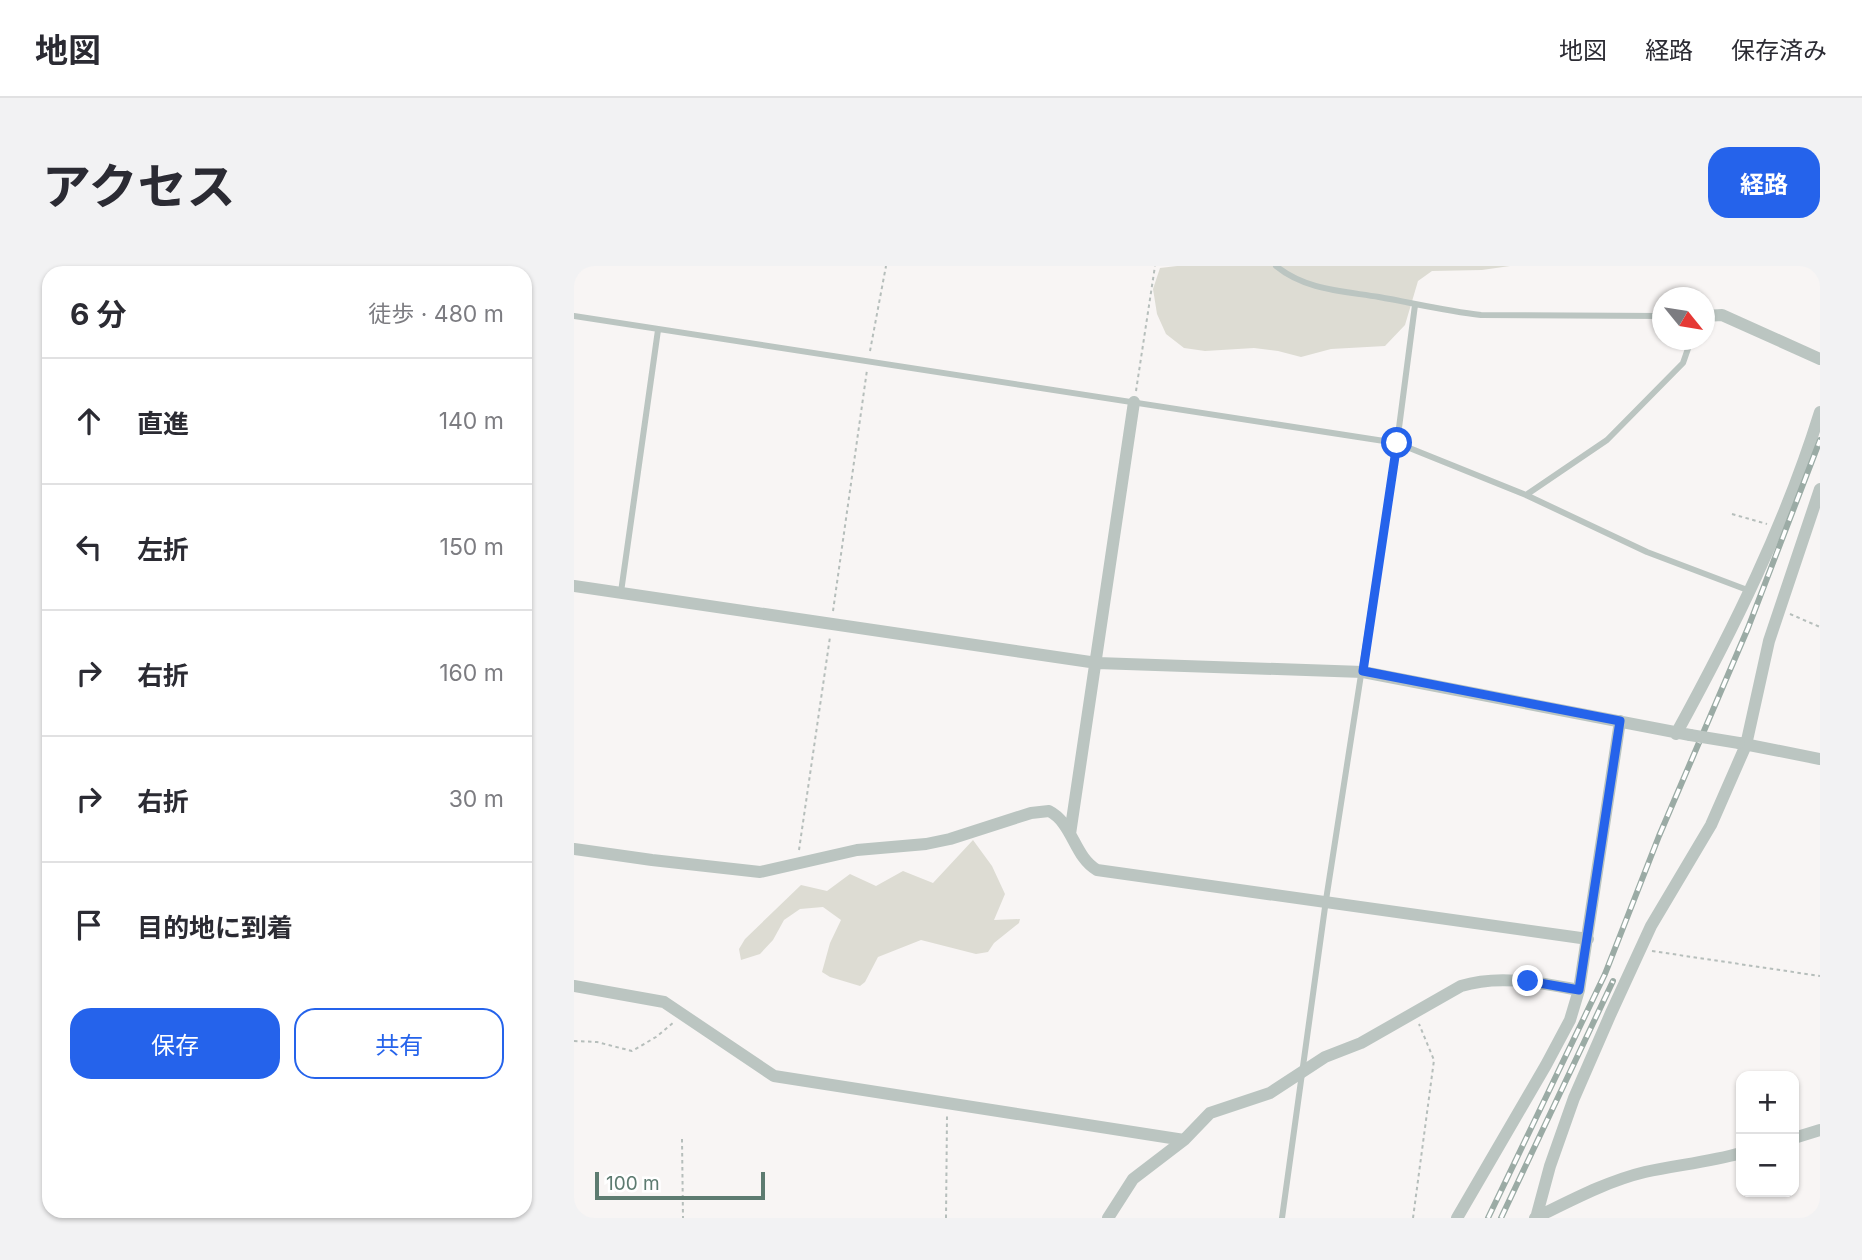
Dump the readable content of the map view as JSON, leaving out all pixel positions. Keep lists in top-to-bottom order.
{
  "scale_bar": "100 m",
  "north": "bottom right",
  "page": {
    "header": "地図",
    "nav": ["地図", "経路", "保存済み"],
    "title": "アクセス",
    "buttons": [
      "経路",
      ["保存", "共有"]
    ],
    "heading": ["6 分", "徒歩 · 480 m"],
    "list": [
      ["直進", "140 m"],
      ["左折", "150 m"],
      ["右折", "160 m"],
      ["右折", "30 m"],
      "目的地に到着"
    ],
    "map_buttons": ["+", "−"],
    "scale": "100 m"
  }
}
